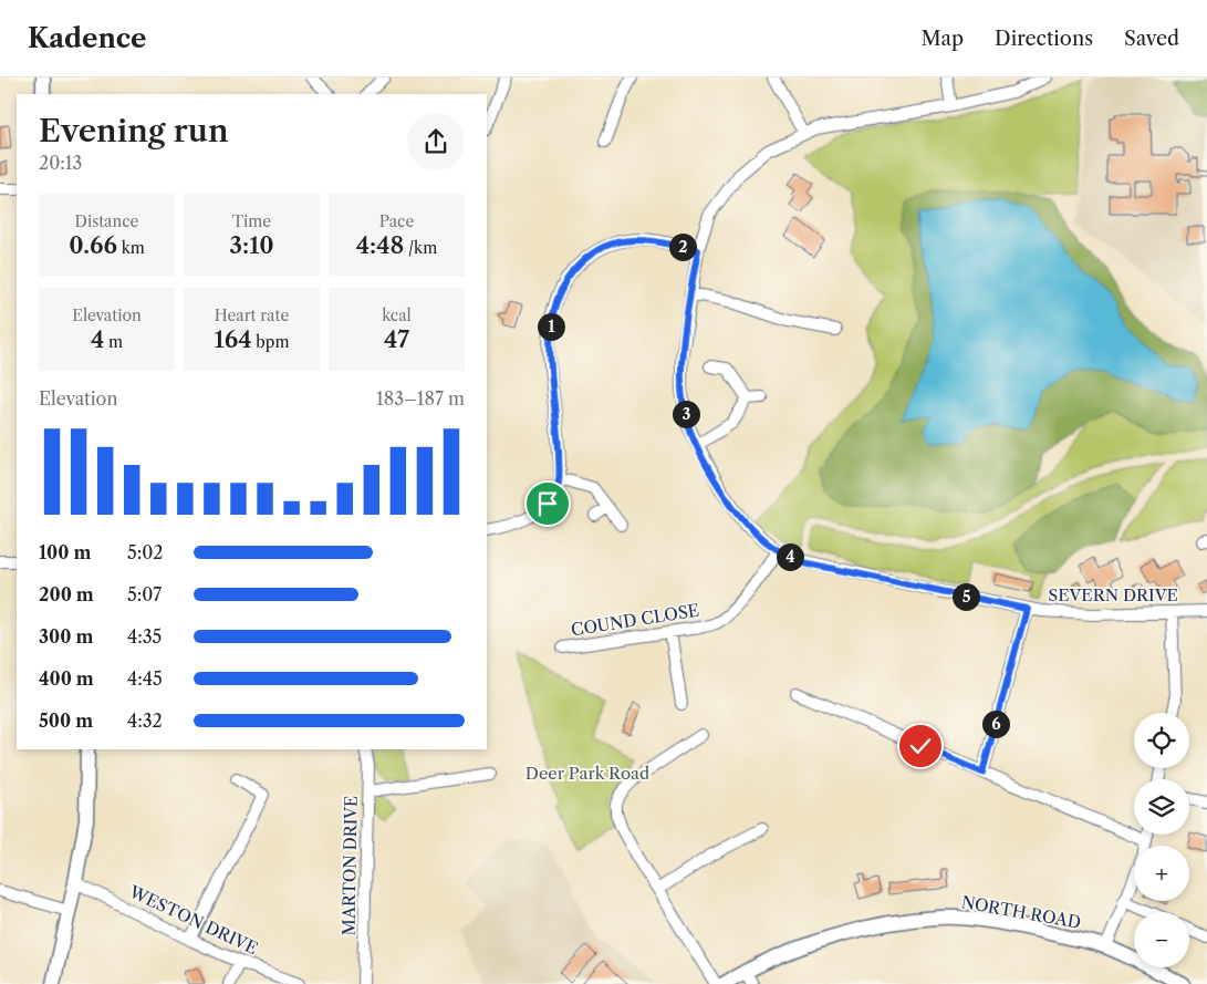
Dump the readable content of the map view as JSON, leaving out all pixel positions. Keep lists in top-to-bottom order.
{
  "streets": {
    "street": [
      "SEVERN DRIVE",
      "COUND CLOSE",
      "MARTON DRIVE",
      "NORTH ROAD",
      "WESTON DRIVE"
    ]
  },
  "crossings": [
    ["SEVERN DRIVE", "COUND CLOSE"]
  ],
  "parks": ["Deer Park Road"],
  "page": {
    "header": "Kadence",
    "nav": ["Map", "Directions", "Saved"],
    "heading": ["Evening run", "20:13"],
    "stats": [
      ["Distance", "0.66 km"],
      ["Time", "3:10"],
      ["Pace", "4:48 /km"],
      ["Elevation", "4 m"],
      ["Heart rate", "164 bpm"],
      ["kcal", "47"]
    ],
    "pins": [
      "2",
      "1",
      "3",
      "4",
      "5",
      "6"
    ],
    "chart": ["Elevation", "183–187 m"],
    "list": [
      {
        "name": "100 m",
        "note": "5:02"
      },
      {
        "name": "200 m",
        "note": "5:07"
      },
      {
        "name": "300 m",
        "note": "4:35"
      },
      {
        "name": "400 m",
        "note": "4:45"
      },
      {
        "name": "500 m",
        "note": "4:32"
      }
    ],
    "map_buttons": ["+", "−"]
  }
}
